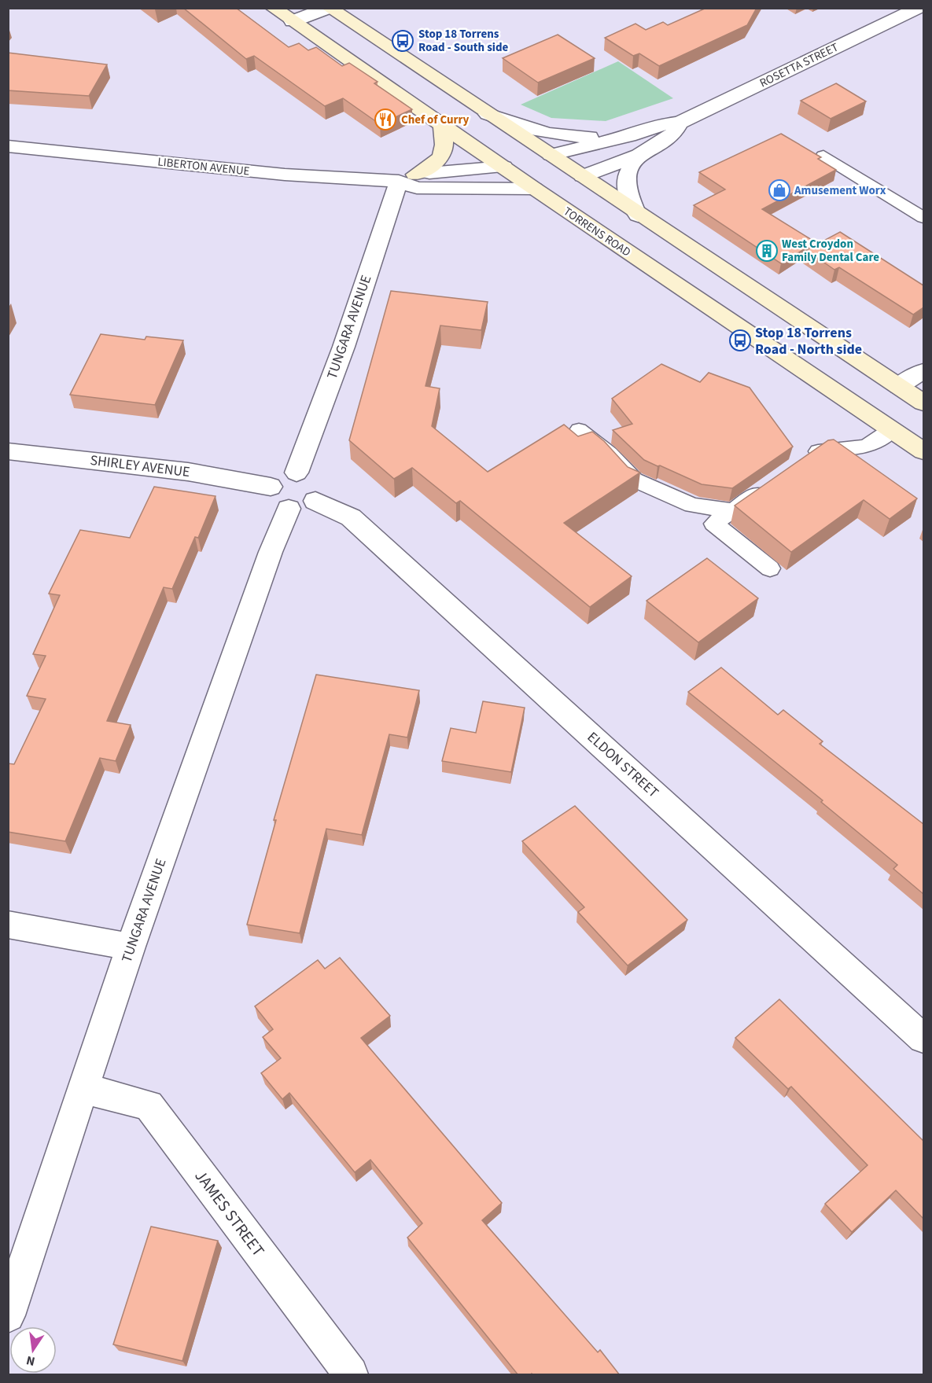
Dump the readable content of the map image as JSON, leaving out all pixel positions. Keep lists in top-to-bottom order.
{
  "streets": {
    "main road": ["TORRENS ROAD"],
    "street": [
      "ROSETTA STREET",
      "LIBERTON AVENUE",
      "TUNGARA AVENUE",
      "SHIRLEY AVENUE",
      "ELDON STREET",
      "JAMES STREET"
    ]
  },
  "crossings": [
    ["LIBERTON AVENUE", "TORRENS ROAD"],
    ["LIBERTON AVENUE", "TUNGARA AVENUE"],
    ["TUNGARA AVENUE", "SHIRLEY AVENUE"],
    ["TUNGARA AVENUE", "ELDON STREET"],
    ["TUNGARA AVENUE", "JAMES STREET"],
    ["SHIRLEY AVENUE", "ELDON STREET"]
  ],
  "places": {
    "bus stop": ["Stop 18 Torrens Road - South side", "Stop 18 Torrens Road - North side"],
    "restaurant": ["Chef of Curry"],
    "shop": ["Amusement Worx"],
    "building": ["West Croydon Family Dental Care"]
  },
  "north": "bottom"
}
